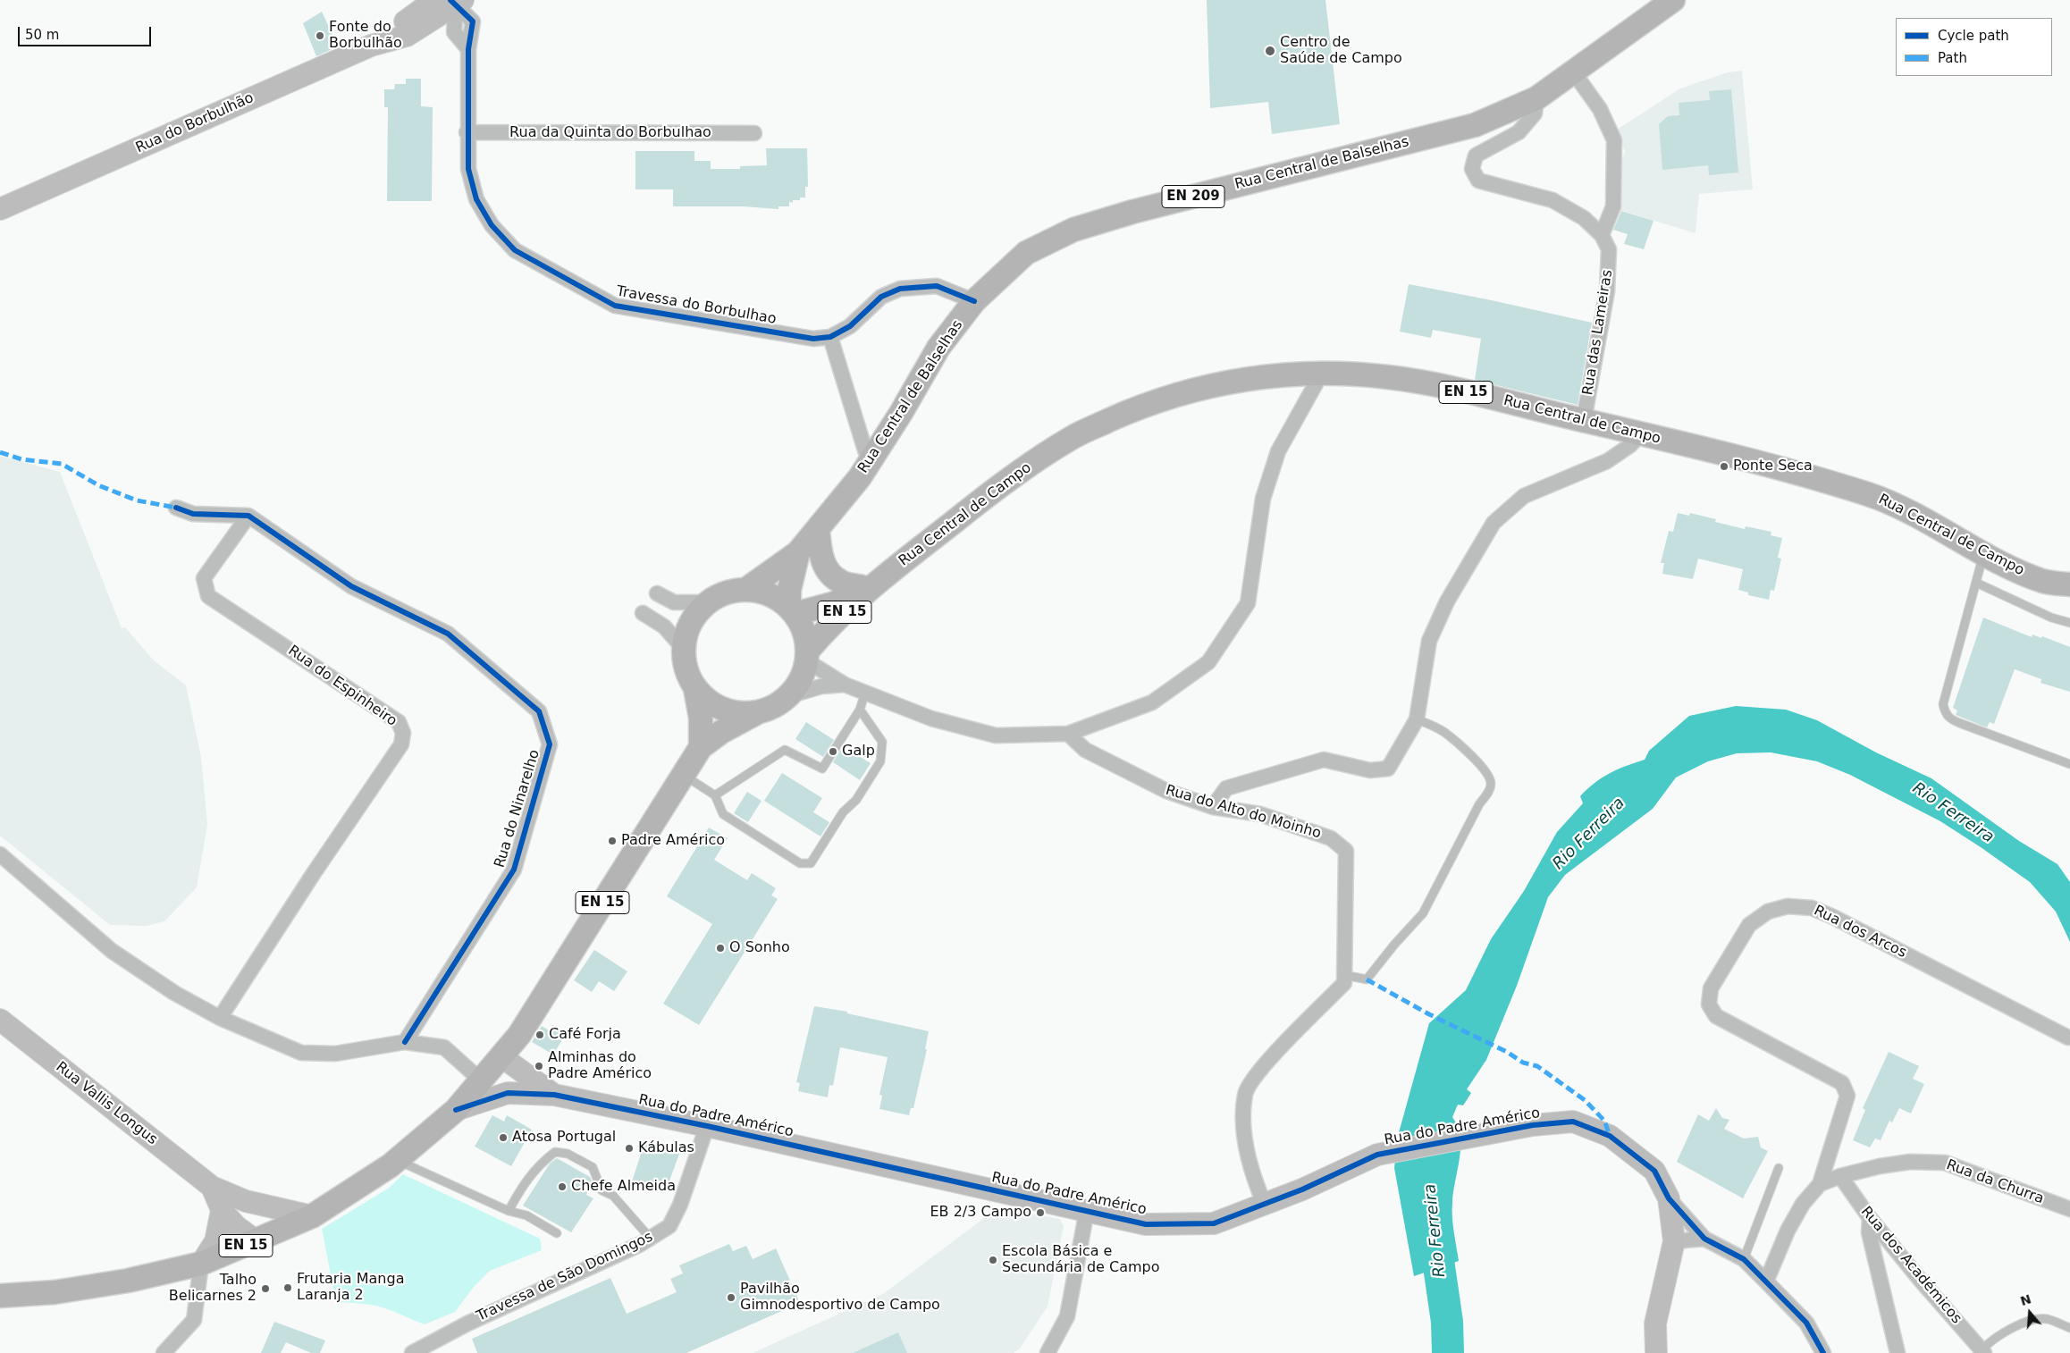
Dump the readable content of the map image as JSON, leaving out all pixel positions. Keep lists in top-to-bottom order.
{
  "streets": {
    "main road": [
      "Rua Central de Balselhas",
      "EN 209",
      "EN 15",
      "Rua Central de Campo"
    ],
    "street": [
      "Rua do Borbulhão",
      "Rua da Quinta do Borbulhao",
      "Travessa do Borbulhao",
      "Rua das Lameiras",
      "Rua do Espinheiro",
      "Rua do Ninarelho",
      "Rua do Alto do Moinho",
      "Rua dos Arcos",
      "Rua Vallis Longus",
      "Rua do Padre Américo",
      "Rua da Churra",
      "Rua dos Académicos",
      "Travessa de São Domingos"
    ]
  },
  "crossings": [
    ["Rua do Borbulhão", "Travessa do Borbulhao"],
    ["Rua da Quinta do Borbulhao", "Travessa do Borbulhao"],
    ["Rua Central de Balselhas", "Travessa do Borbulhao"],
    ["Rua Central de Balselhas", "EN 15"],
    ["Rua Central de Balselhas", "Rua Central de Campo"],
    ["Rua das Lameiras", "Rua Central de Campo"],
    ["EN 15", "Rua Central de Campo"],
    ["EN 15", "Rua do Padre Américo"],
    ["Rua do Espinheiro", "Rua do Ninarelho"],
    ["Rua do Alto do Moinho", "Rua do Padre Américo"],
    ["Rua dos Arcos", "Rua da Churra"],
    ["Rua do Padre Américo", "Travessa de São Domingos"],
    ["Rua da Churra", "Rua dos Académicos"]
  ],
  "water": ["Rio Ferreira"],
  "places": [
    "Fonte do Borbulhão",
    "Centro de Saúde de Campo",
    "Ponte Seca",
    "Galp",
    "Padre Américo",
    "O Sonho",
    "Café Forja",
    "Alminhas do Padre Américo",
    "Atosa Portugal",
    "Kábulas",
    "Chefe Almeida",
    "EB 2/3 Campo",
    "Escola Básica e Secundária de Campo",
    "Frutaria Manga Laranja 2",
    "Talho Belicarnes 2",
    "Pavilhão Gimnodesportivo de Campo"
  ],
  "legend": ["Cycle path", "Path"],
  "scale_bar": "50 m",
  "north": "top"
}
